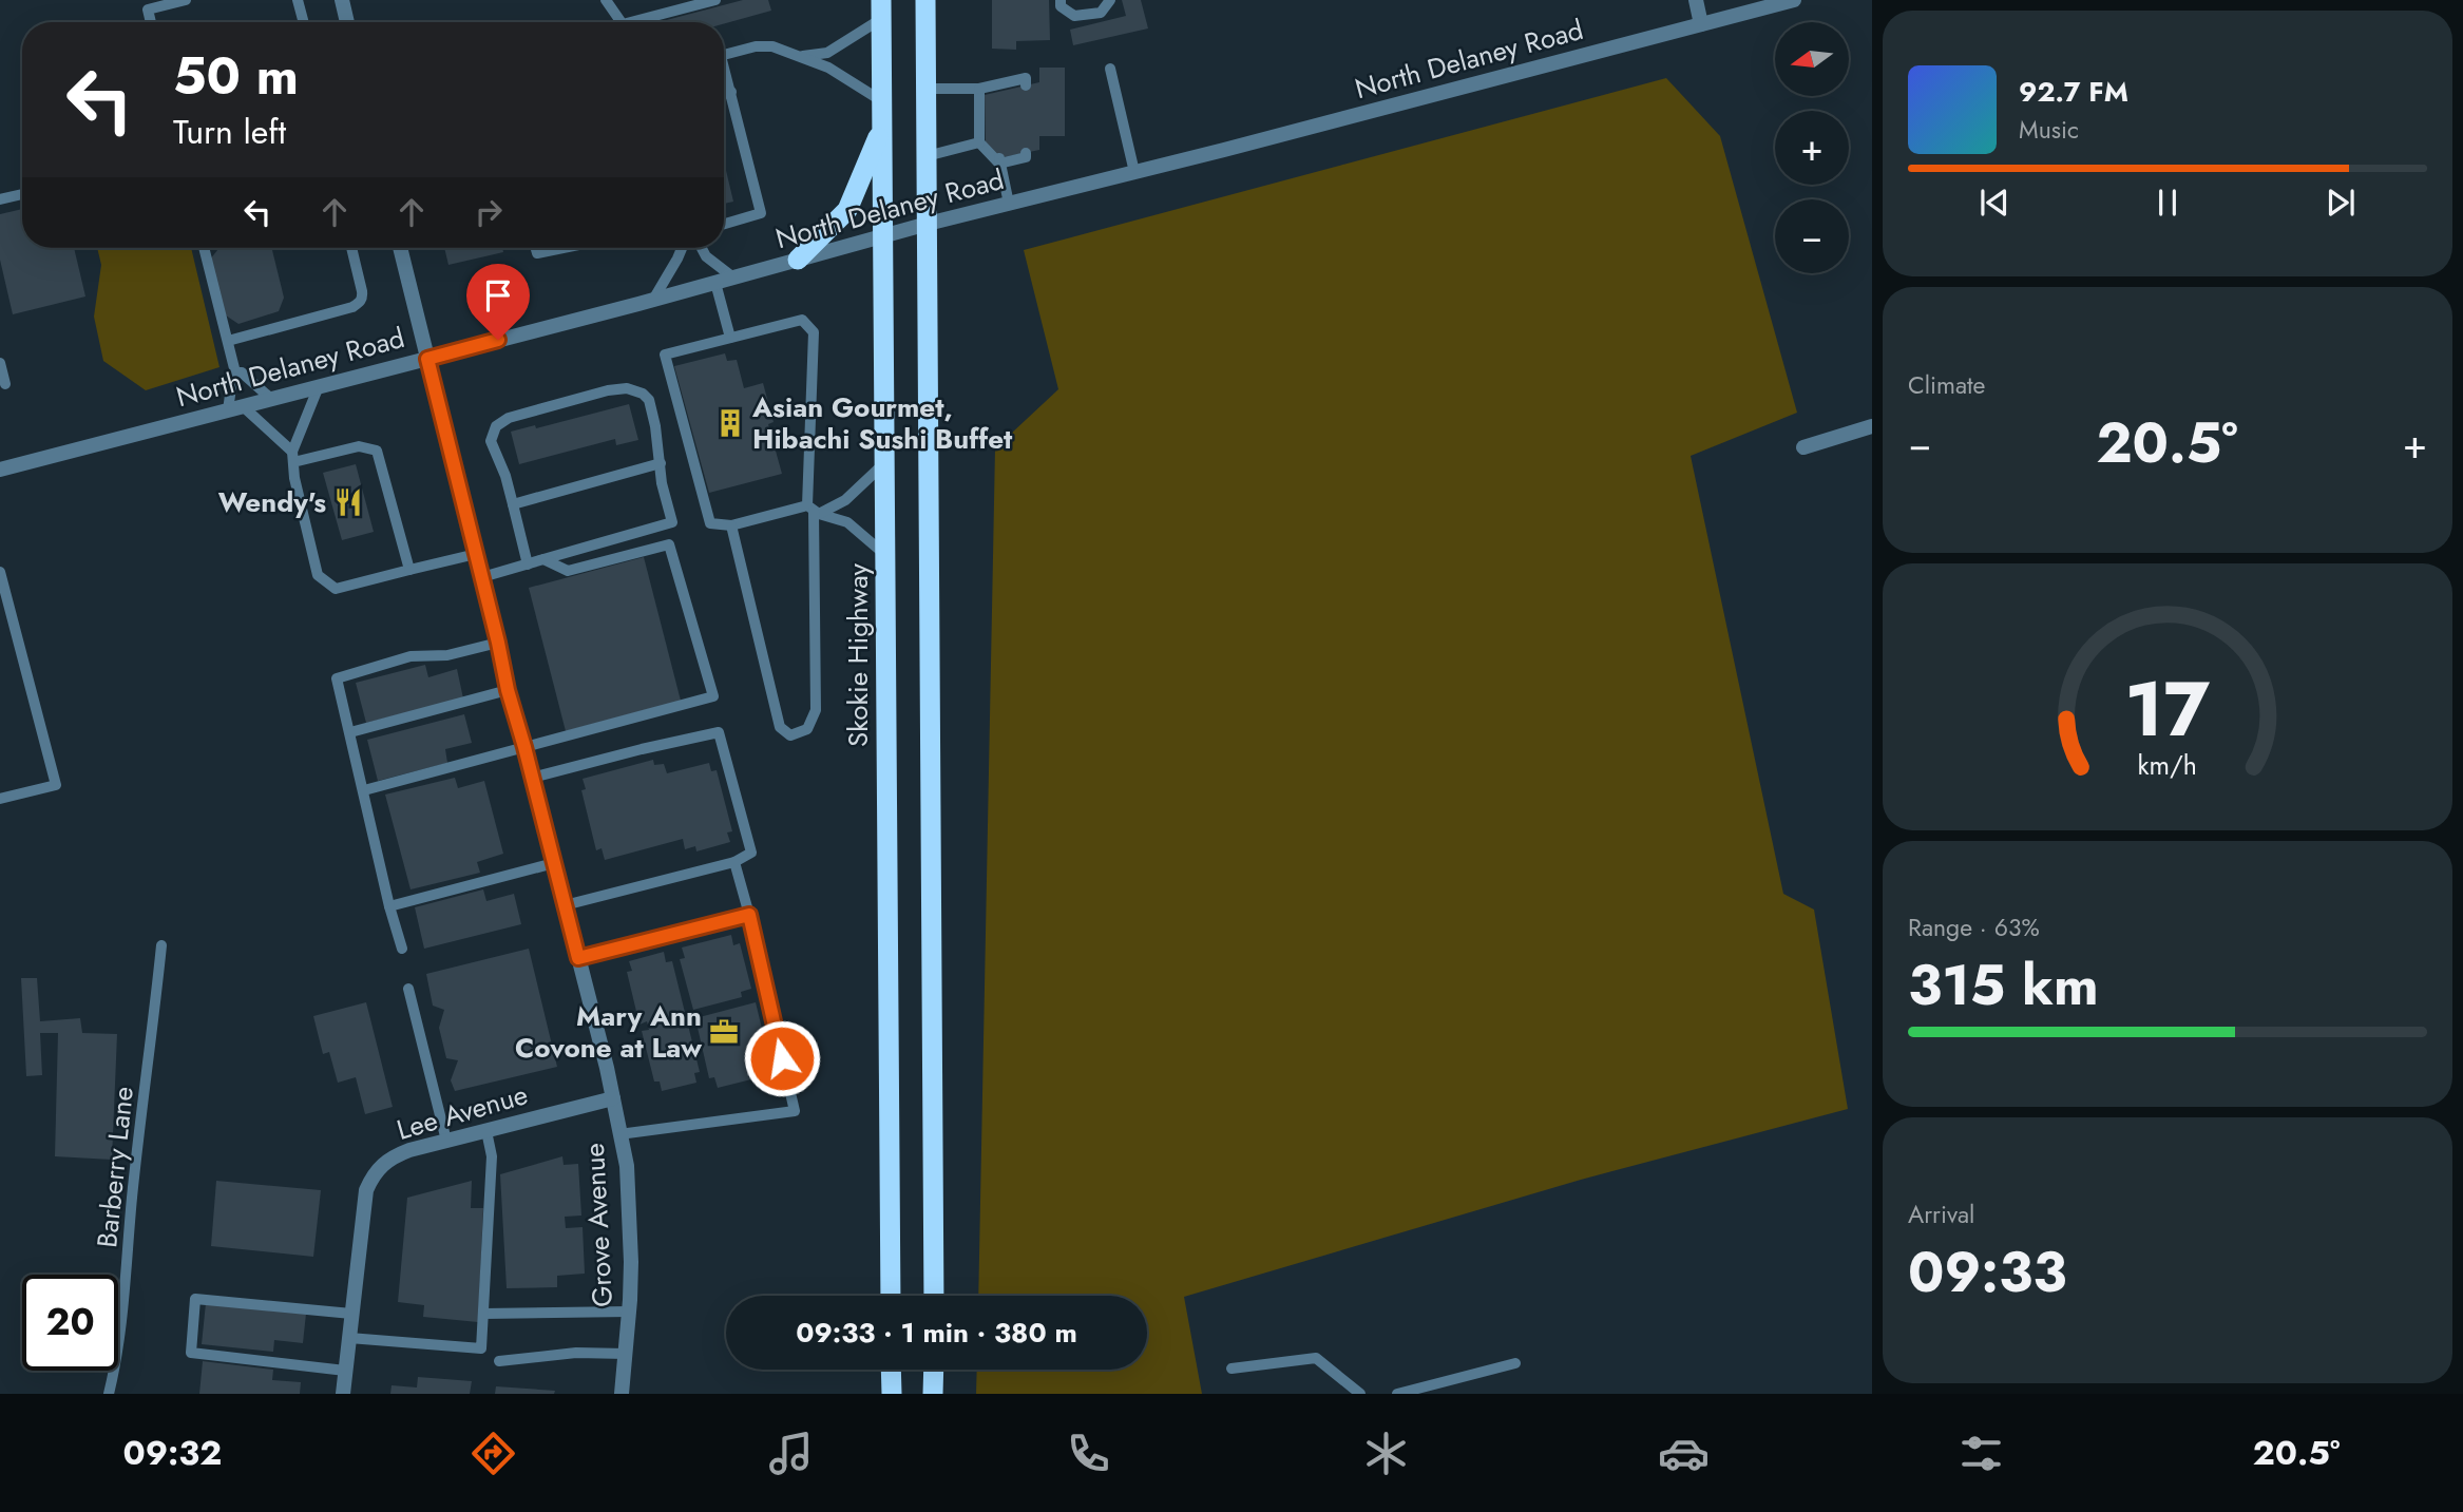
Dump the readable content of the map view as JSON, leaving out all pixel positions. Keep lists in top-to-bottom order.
{
  "streets": {
    "highway": ["Skokie Highway"],
    "street": ["North Delaney Road", "Lee Avenue", "Grove Avenue"],
    "lane": ["Barberry Lane"]
  },
  "crossings": [
    ["North Delaney Road", "Skokie Highway"],
    ["North Delaney Road", "Grove Avenue"],
    ["Lee Avenue", "Grove Avenue"]
  ],
  "places": {
    "building": ["Asian Gourmet, Hibachi Sushi Buffet"],
    "restaurant": ["Wendy's"],
    "office": ["Mary Ann Covone at Law"]
  },
  "north": "left",
  "page": {
    "map_buttons": ["+", "−"],
    "turn": ["50 m", "Turn left"],
    "song": ["92.7 FM", "Music"],
    "tile": [
      "Climate",
      ["Range · 63%", "315 km"],
      ["Arrival", "09:33"]
    ],
    "heat": ["−", "20.5°", "+"],
    "limit": "20",
    "trip": "09:33 · 1 min · 380 m",
    "tabs": ["09:32", "20.5°"],
    "gauge": ["17", "km/h"]
  }
}
